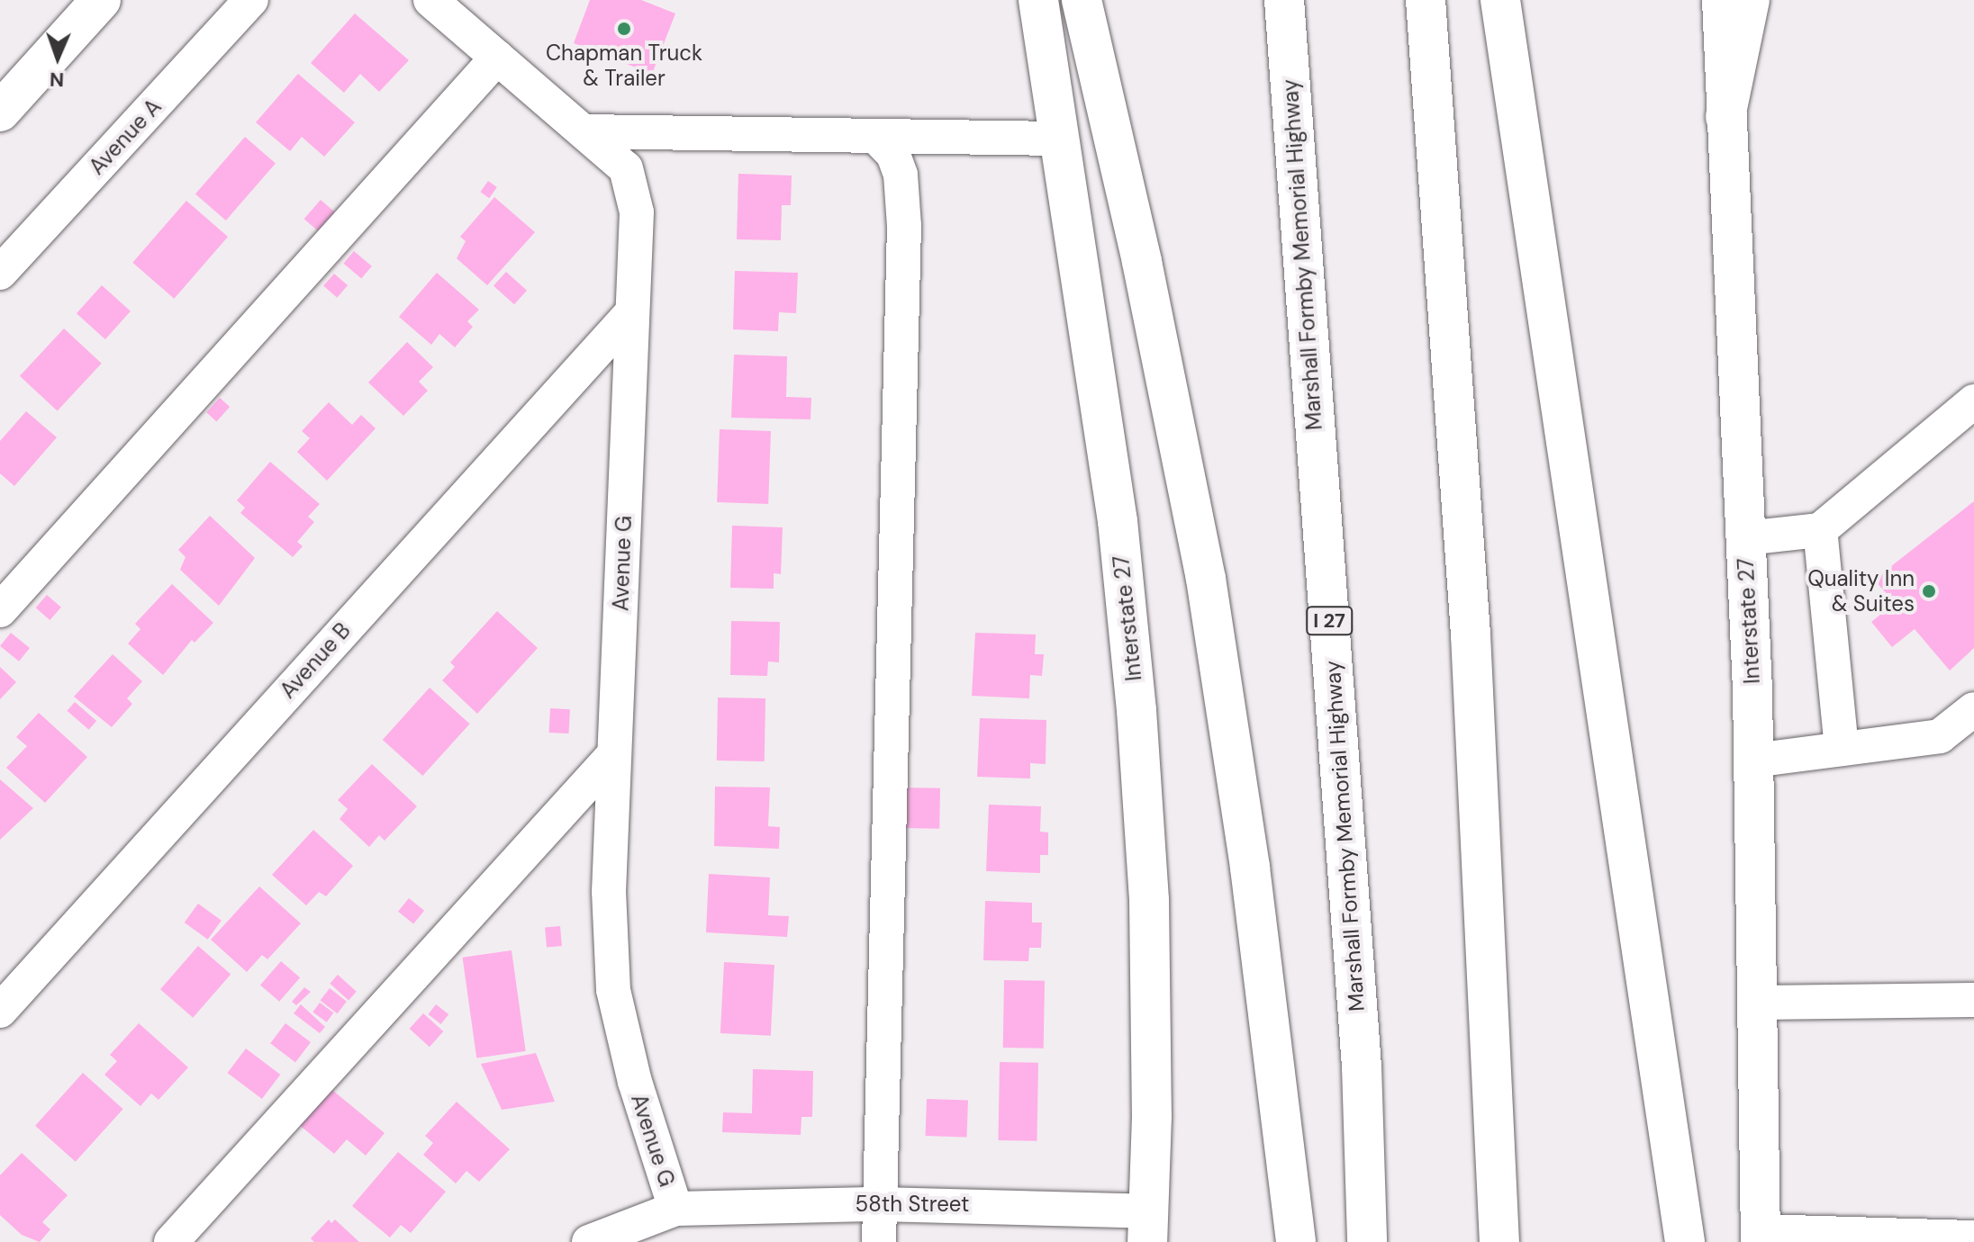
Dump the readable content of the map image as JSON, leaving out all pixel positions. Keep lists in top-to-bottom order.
{
  "streets": {
    "main road": ["Marshall Formby Memorial Highway", "Interstate 27", "I 27"],
    "street": [
      "Avenue A",
      "Avenue G",
      "Avenue B",
      "58th Street"
    ]
  },
  "crossings": [
    ["Avenue G", "Avenue B"],
    ["Avenue G", "58th Street"],
    ["Interstate 27", "58th Street"]
  ],
  "places": ["Chapman Truck & Trailer", "Quality Inn & Suites"],
  "north": "bottom"
}
